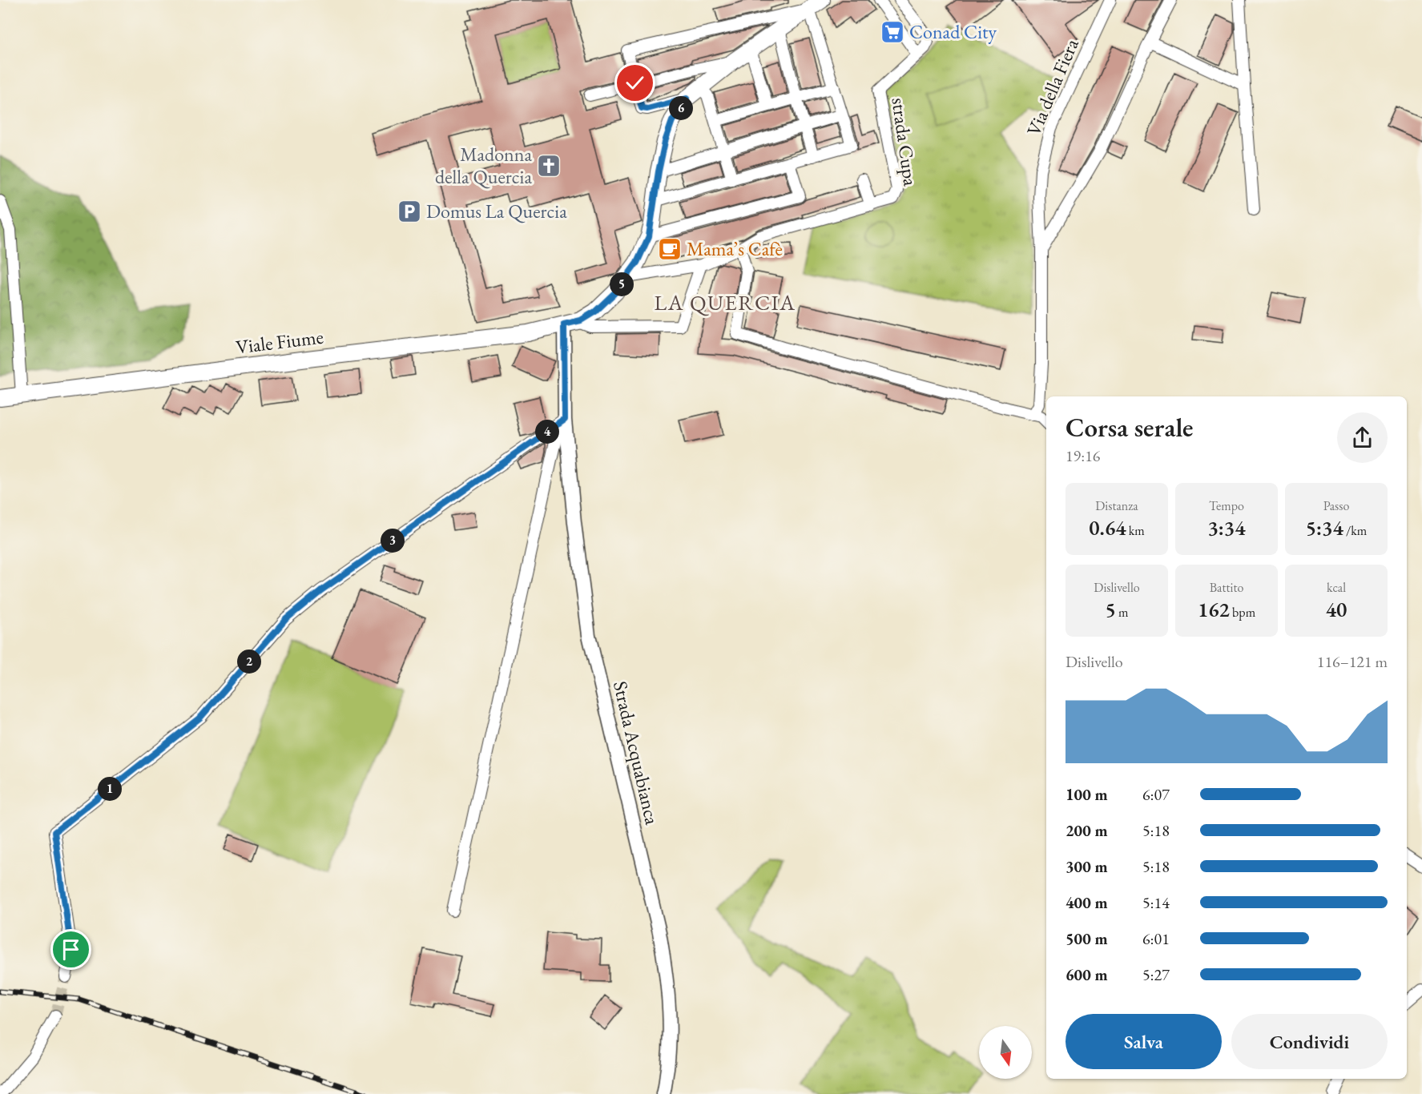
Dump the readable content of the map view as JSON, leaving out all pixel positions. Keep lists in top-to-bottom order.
{
  "streets": {
    "main road": ["Viale Fiume"],
    "street": ["Via della Fiera", "strada Cupa", "Strada Acquabianca"]
  },
  "crossings": [
    ["strada Cupa", "Viale Fiume"],
    ["Viale Fiume", "Strada Acquabianca"]
  ],
  "districts": ["LA QUERCIA"],
  "places": {
    "supermarket": ["Conad City"],
    "church": ["Madonna della Quercia"],
    "parking": ["Domus La Quercia"],
    "cafe": ["Mama’s Cafè"]
  },
  "north": "bottom",
  "page": {
    "pins": [
      "6",
      "5",
      "4",
      "3",
      "2",
      "1"
    ],
    "heading": ["Corsa serale", "19:16"],
    "stats": [
      ["Distanza", "0.64 km"],
      ["Tempo", "3:34"],
      ["Passo", "5:34 /km"],
      ["Dislivello", "5 m"],
      ["Battito", "162 bpm"],
      ["kcal", "40"]
    ],
    "chart": ["Dislivello", "116–121 m"],
    "list": [
      {
        "name": "100 m",
        "note": "6:07"
      },
      {
        "name": "200 m",
        "note": "5:18"
      },
      {
        "name": "300 m",
        "note": "5:18"
      },
      {
        "name": "400 m",
        "note": "5:14"
      },
      {
        "name": "500 m",
        "note": "6:01"
      },
      {
        "name": "600 m",
        "note": "5:27"
      }
    ],
    "buttons": ["Salva", "Condividi"]
  }
}
